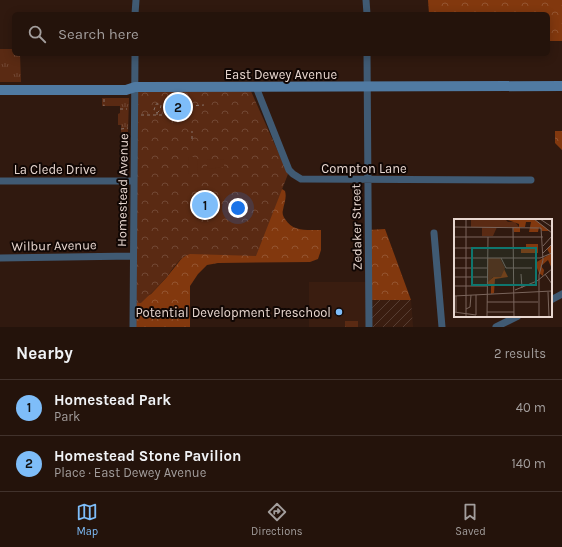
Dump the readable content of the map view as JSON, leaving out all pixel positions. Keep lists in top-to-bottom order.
{
  "streets": {
    "street": [
      "East Dewey Avenue",
      "Compton Lane",
      "La Clede Drive",
      "Homestead Avenue",
      "Zedaker Street",
      "Wilbur Avenue"
    ]
  },
  "crossings": [
    ["East Dewey Avenue", "Compton Lane"],
    ["East Dewey Avenue", "Homestead Avenue"],
    ["East Dewey Avenue", "Zedaker Street"],
    ["Compton Lane", "Zedaker Street"],
    ["La Clede Drive", "Homestead Avenue"],
    ["Homestead Avenue", "Wilbur Avenue"]
  ],
  "places": ["Potential Development Preschool"],
  "page": {
    "search": "Search here",
    "pins": ["2", "1"],
    "heading": ["Nearby", "2 results"],
    "list": [
      {
        "mark": "1",
        "name": "Homestead Park",
        "note": "Park",
        "value": "40 m"
      },
      {
        "mark": "2",
        "name": "Homestead Stone Pavilion",
        "note": "Place · East Dewey Avenue",
        "value": "140 m"
      }
    ],
    "nav": ["Map", "Directions", "Saved"]
  }
}
